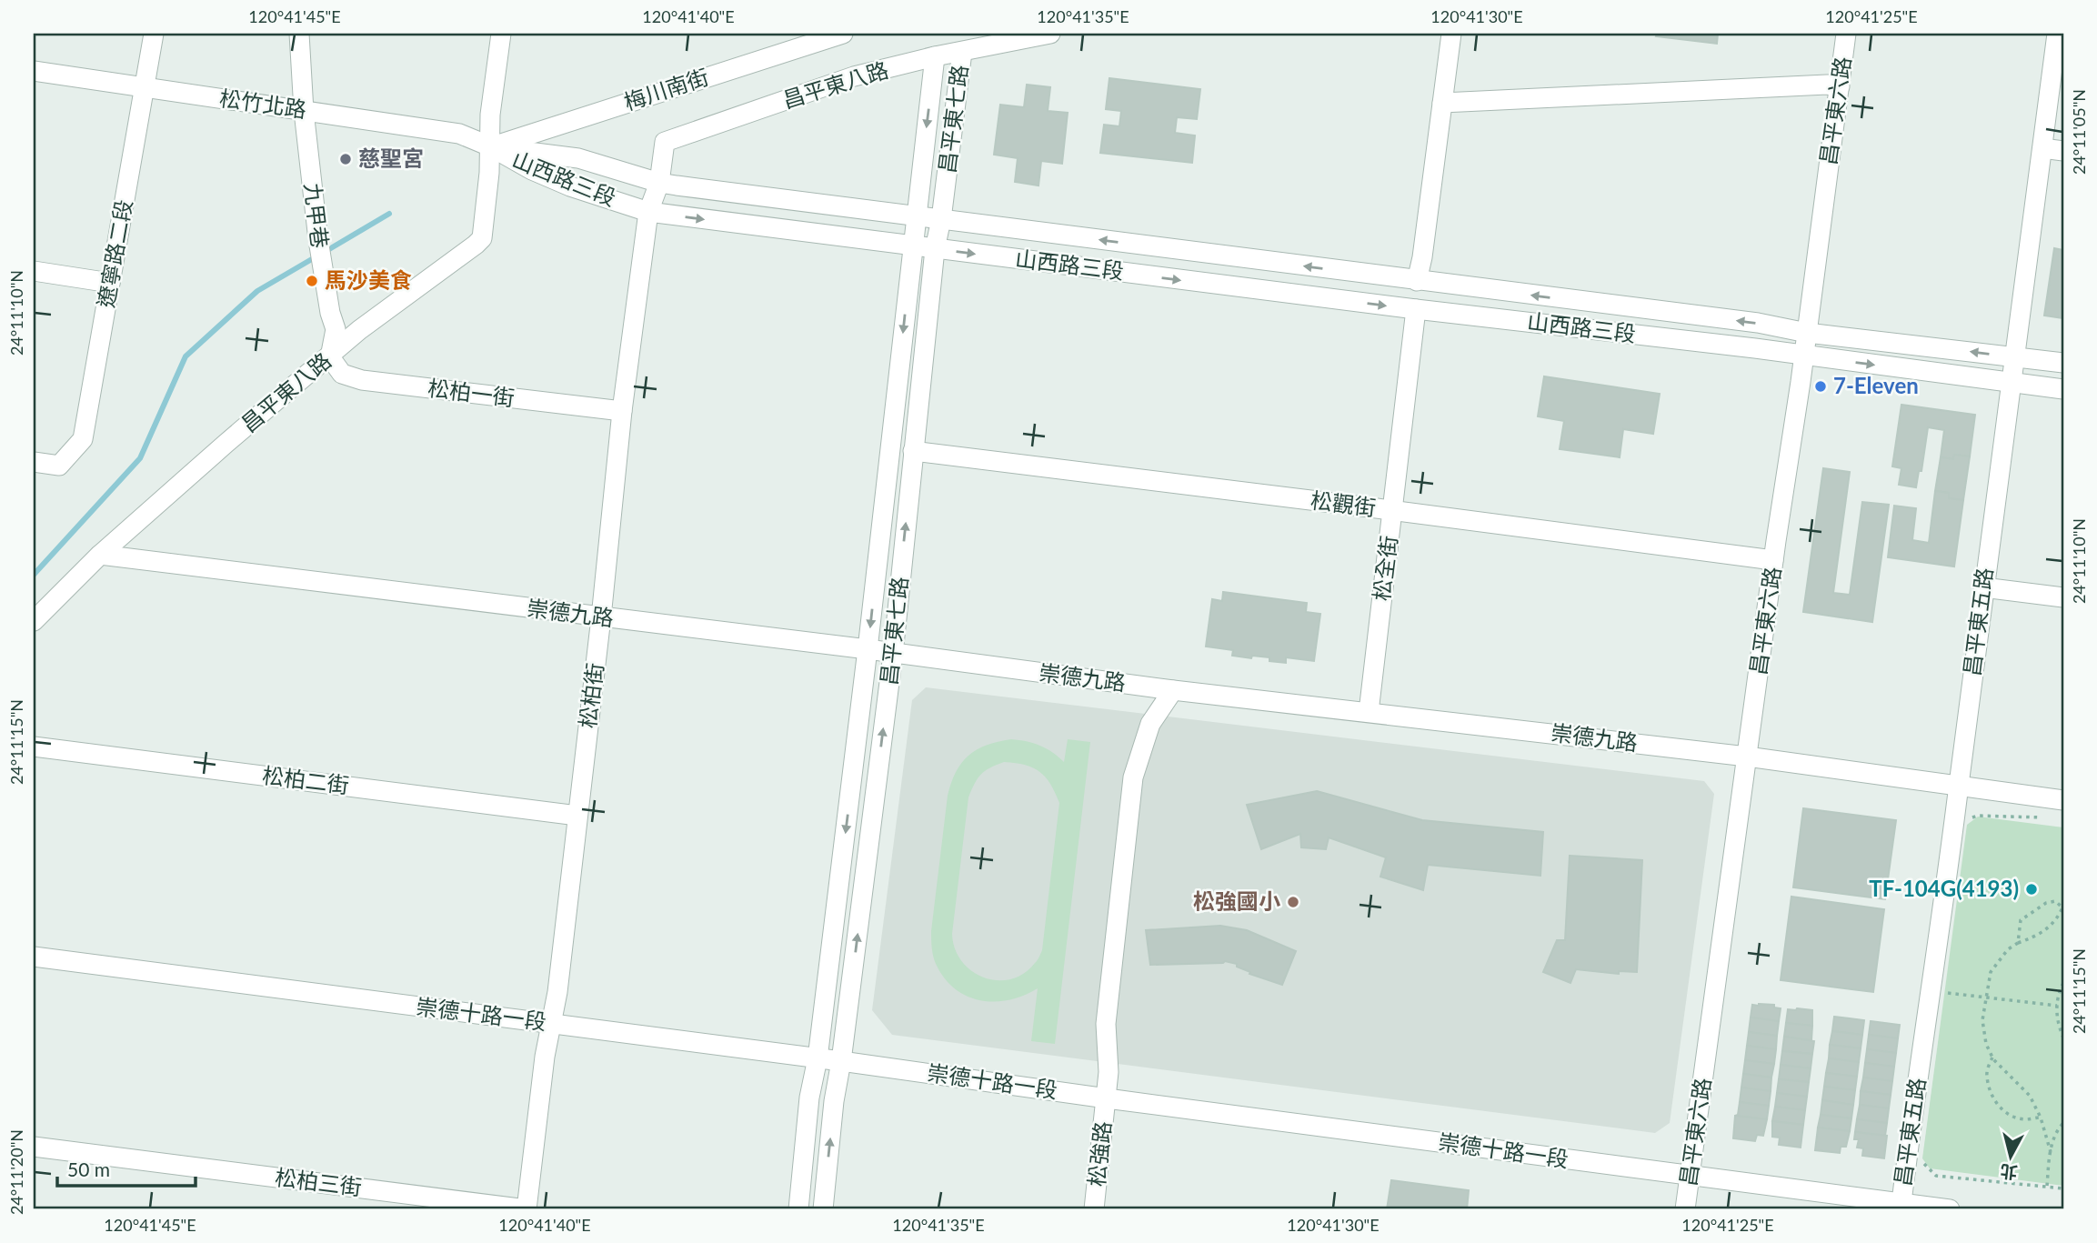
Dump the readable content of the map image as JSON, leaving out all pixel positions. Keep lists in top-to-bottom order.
{
  "streets": {
    "street": [
      "昌平東八路",
      "梅川南街",
      "松竹北路",
      "昌平東六路",
      "昌平東七路",
      "山西路三段",
      "九甲巷",
      "遼寧路二段",
      "松柏一街",
      "松觀街",
      "松全街",
      "崇德九路",
      "昌平東五路",
      "松柏街",
      "松柏二街",
      "崇德十路一段",
      "松強路",
      "松柏三街"
    ]
  },
  "crossings": [
    ["昌平東八路", "梅川南街"],
    ["昌平東八路", "松竹北路"],
    ["昌平東八路", "昌平東七路"],
    ["昌平東八路", "山西路三段"],
    ["昌平東八路", "九甲巷"],
    ["昌平東八路", "松柏一街"],
    ["昌平東八路", "崇德九路"],
    ["昌平東八路", "松柏街"],
    ["梅川南街", "松竹北路"],
    ["梅川南街", "山西路三段"],
    ["松竹北路", "山西路三段"],
    ["松竹北路", "九甲巷"],
    ["松竹北路", "遼寧路二段"],
    ["昌平東六路", "山西路三段"],
    ["昌平東六路", "松觀街"],
    ["昌平東六路", "崇德九路"],
    ["昌平東六路", "崇德十路一段"],
    ["昌平東七路", "山西路三段"],
    ["昌平東七路", "松觀街"],
    ["昌平東七路", "崇德九路"],
    ["昌平東七路", "崇德十路一段"],
    ["山西路三段", "松全街"],
    ["山西路三段", "昌平東五路"],
    ["山西路三段", "松柏街"],
    ["九甲巷", "松柏一街"],
    ["松柏一街", "松柏街"],
    ["松觀街", "松全街"],
    ["松全街", "崇德九路"],
    ["崇德九路", "昌平東五路"],
    ["崇德九路", "松柏街"],
    ["崇德九路", "松強路"],
    ["昌平東五路", "崇德十路一段"],
    ["松柏街", "松柏二街"],
    ["松柏街", "崇德十路一段"],
    ["松柏街", "松柏三街"],
    ["崇德十路一段", "松強路"]
  ],
  "places": [
    "慈聖宮",
    "馬沙美食",
    "7-Eleven",
    "TF-104G(4193)",
    "松強國小"
  ],
  "scale_bar": "50 m",
  "north": "bottom",
  "coordinates": [
    "120°41'45\"E",
    "120°41'40\"E",
    "120°41'35\"E",
    "120°41'30\"E",
    "120°41'25\"E",
    "24°11'05\"N",
    "24°11'10\"N",
    "24°11'15\"N",
    "24°11'20\"N"
  ]
}
